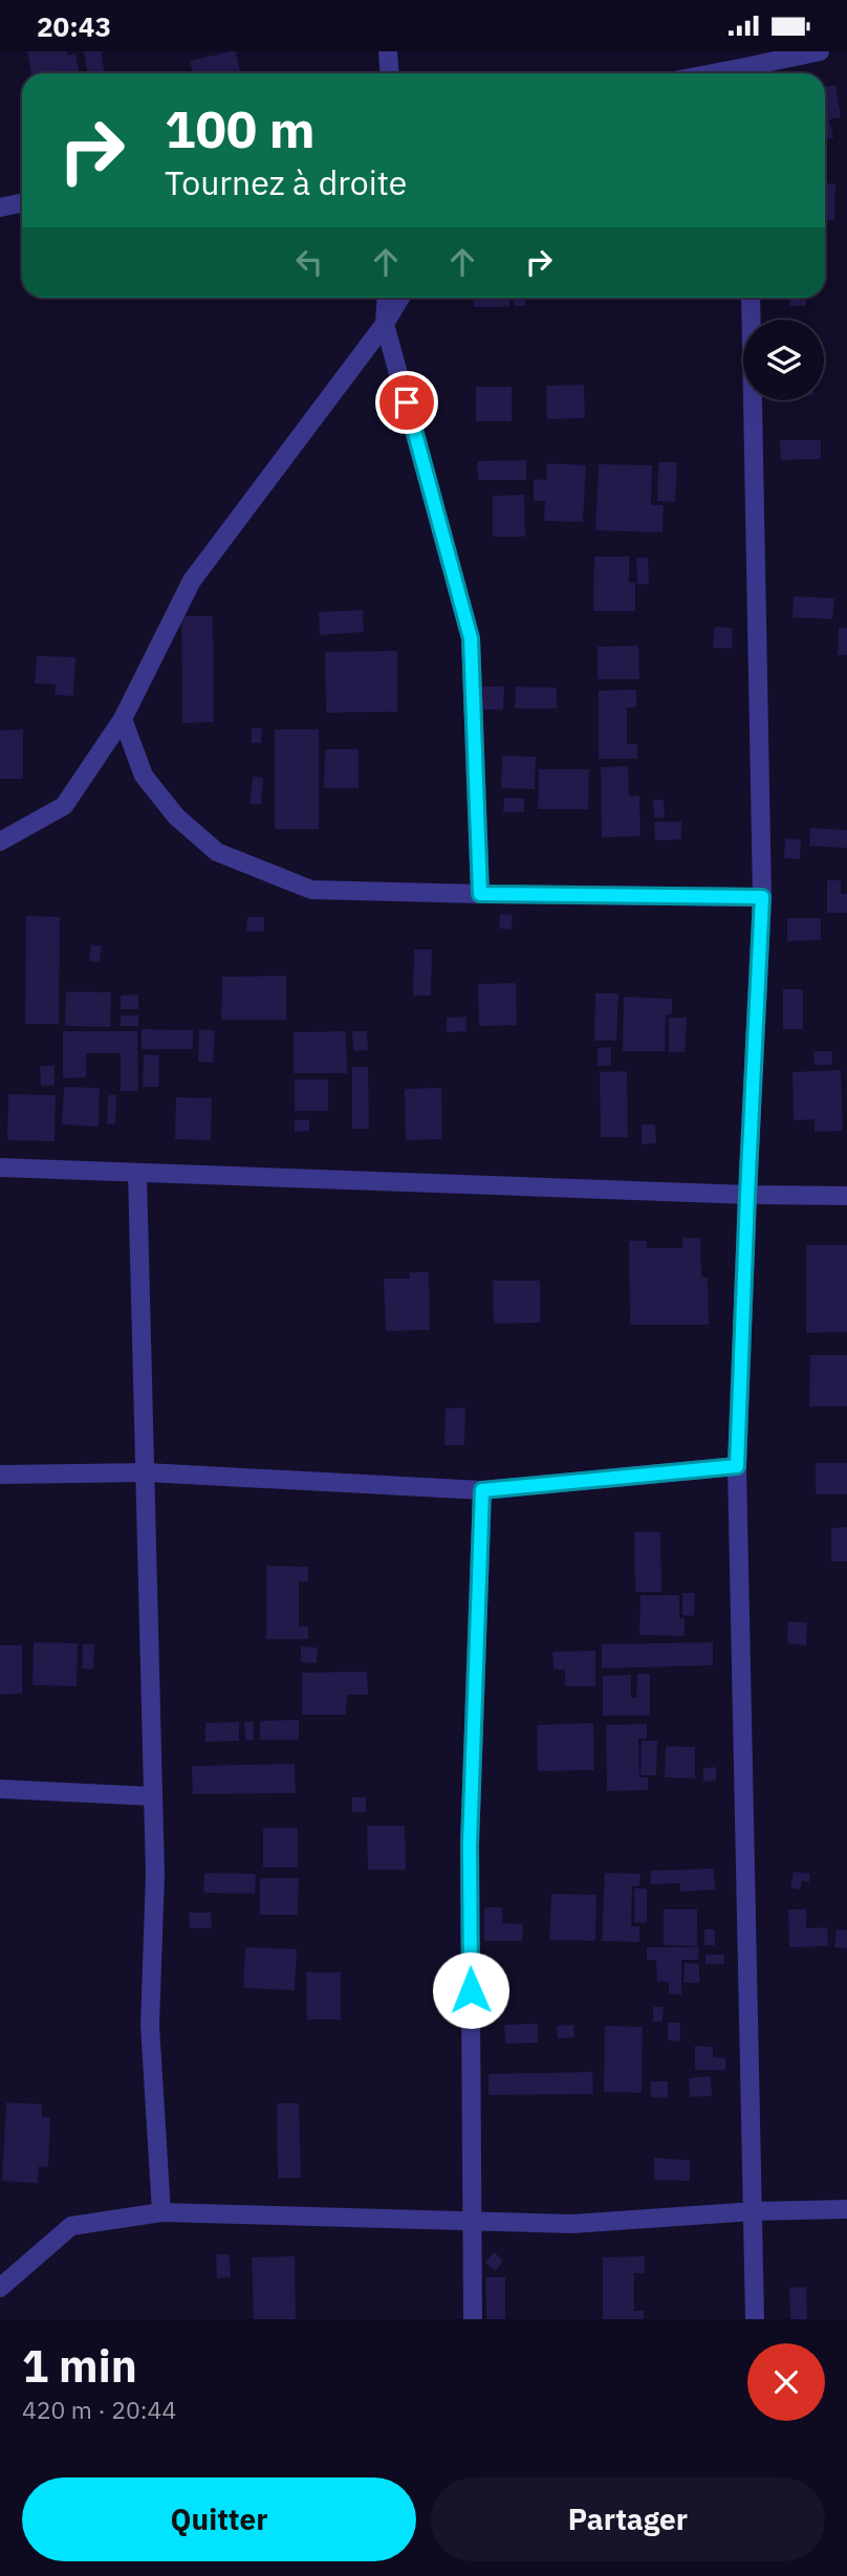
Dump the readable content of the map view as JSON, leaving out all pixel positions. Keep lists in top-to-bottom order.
{
  "page": {
    "status": "20:43",
    "turn": ["100 m", "Tournez à droite"],
    "heading": ["1 min", "420 m · 20:44"],
    "buttons": ["Quitter", "Partager"]
  }
}
